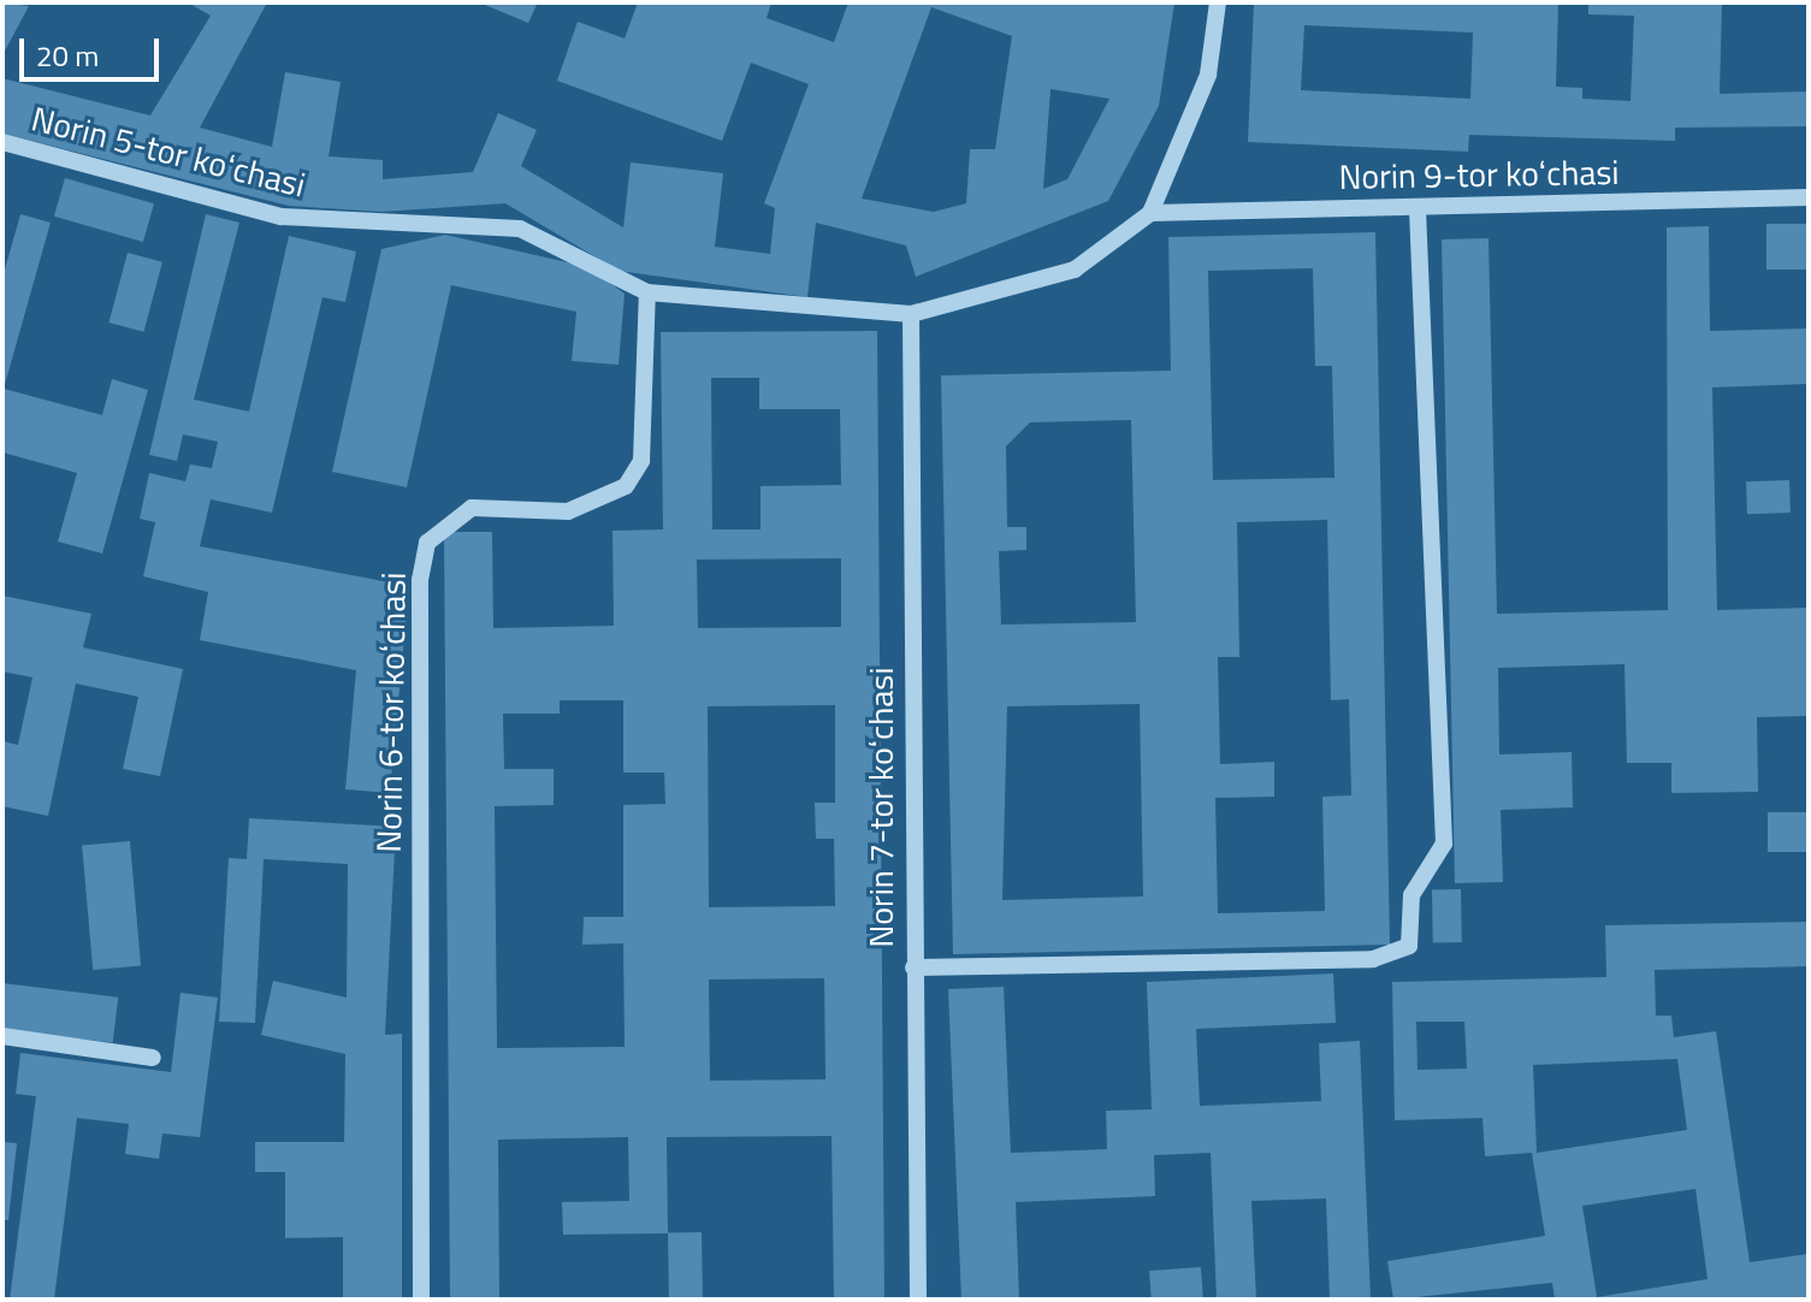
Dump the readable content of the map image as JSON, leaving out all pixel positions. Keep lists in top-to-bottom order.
{
  "streets": {
    "street": [
      "Norin 5-tor koʻchasi",
      "Norin 9-tor koʻchasi",
      "Norin 6-tor koʻchasi",
      "Norin 7-tor koʻchasi"
    ]
  },
  "crossings": [
    ["Norin 5-tor koʻchasi", "Norin 9-tor koʻchasi"],
    ["Norin 5-tor koʻchasi", "Norin 6-tor koʻchasi"],
    ["Norin 5-tor koʻchasi", "Norin 7-tor koʻchasi"]
  ],
  "scale_bar": "20 m"
}
